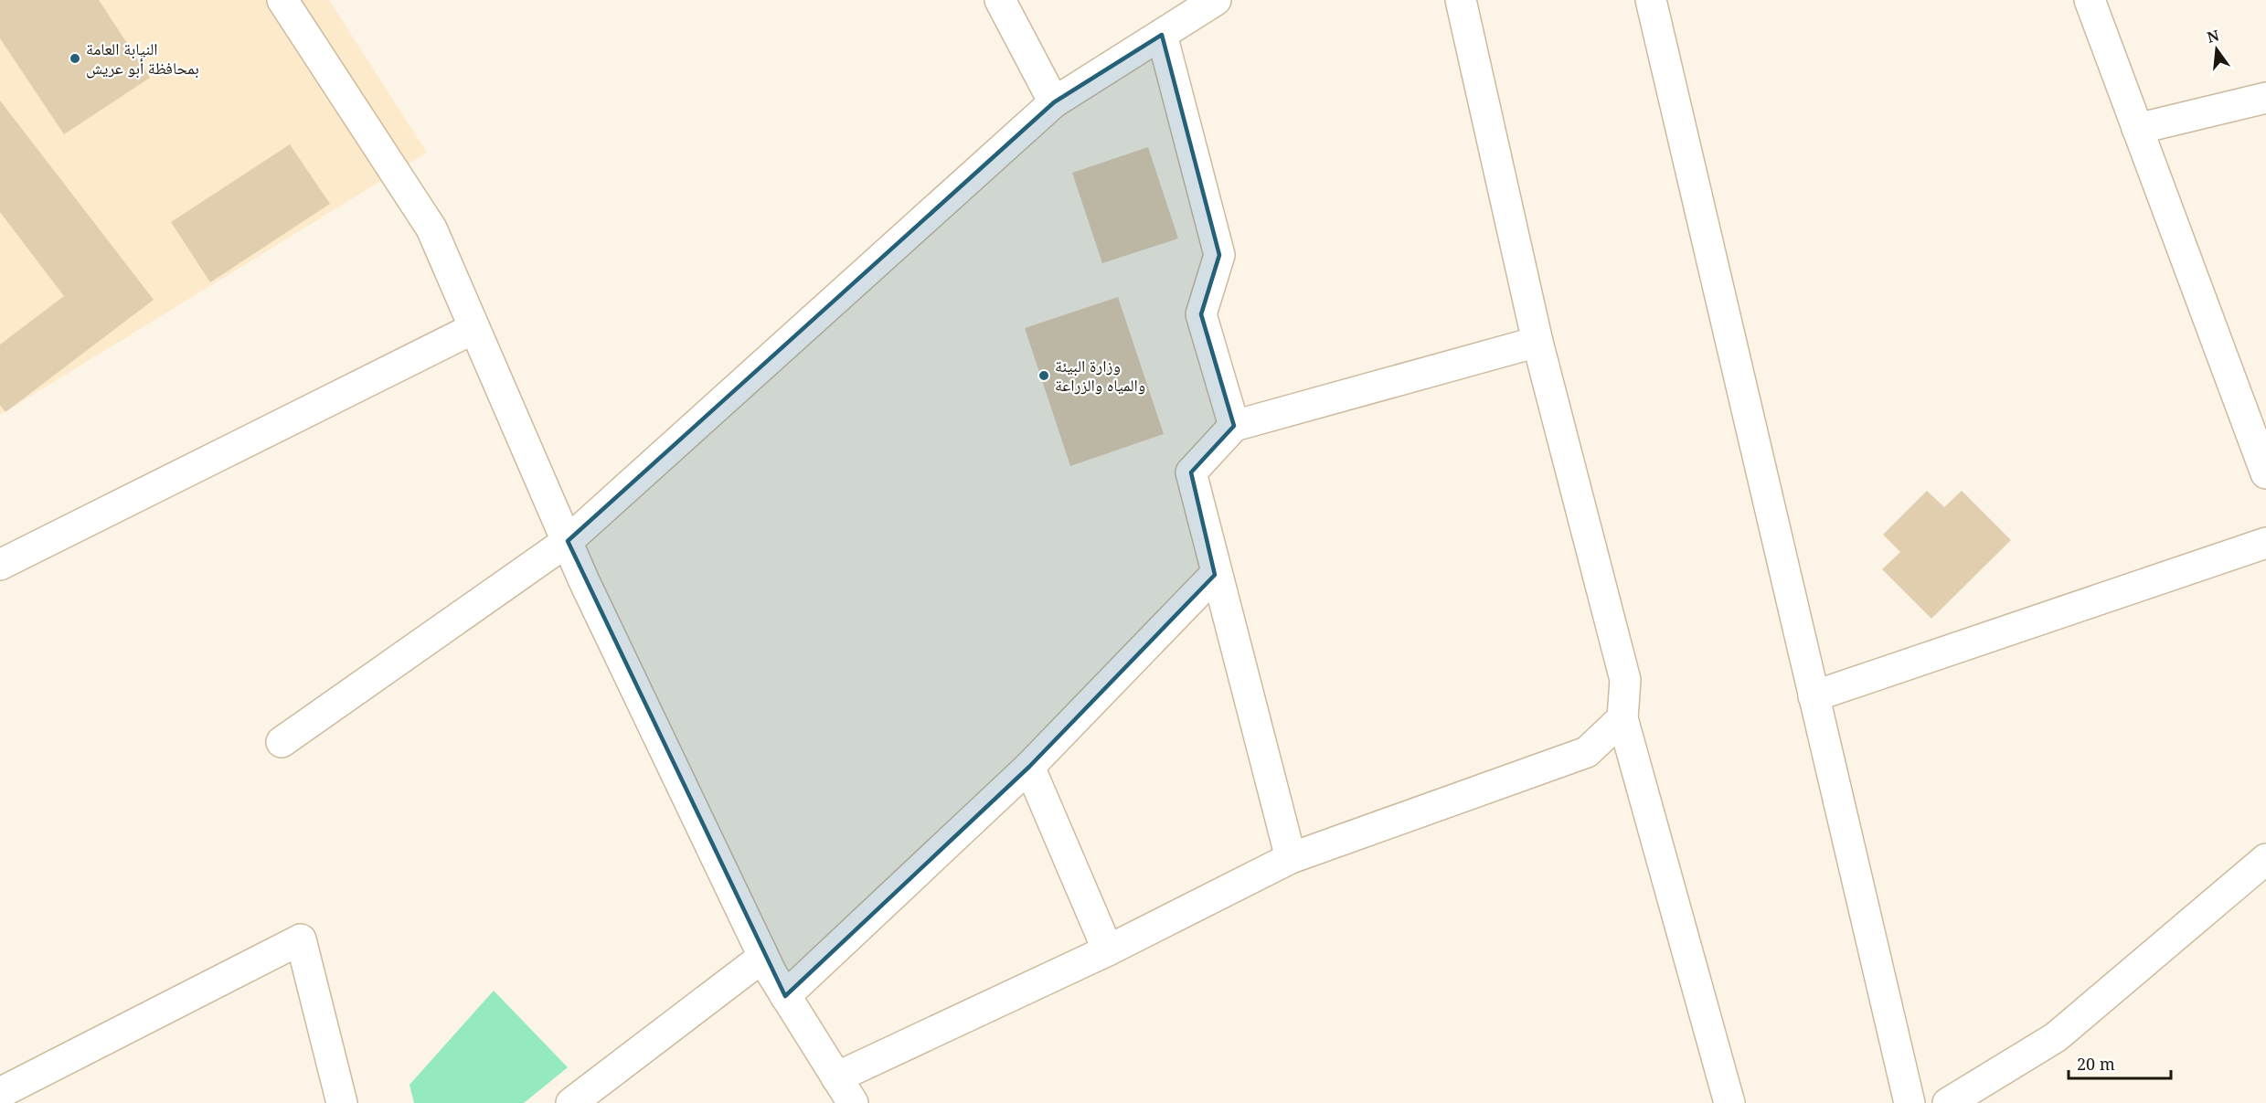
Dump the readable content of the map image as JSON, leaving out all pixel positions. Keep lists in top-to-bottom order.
{
  "places": ["النيابة العامة بمحافظة أبو عريش", "وزارة البيئة والمياه والزراعة"],
  "scale_bar": "20 m",
  "north": "top"
}
